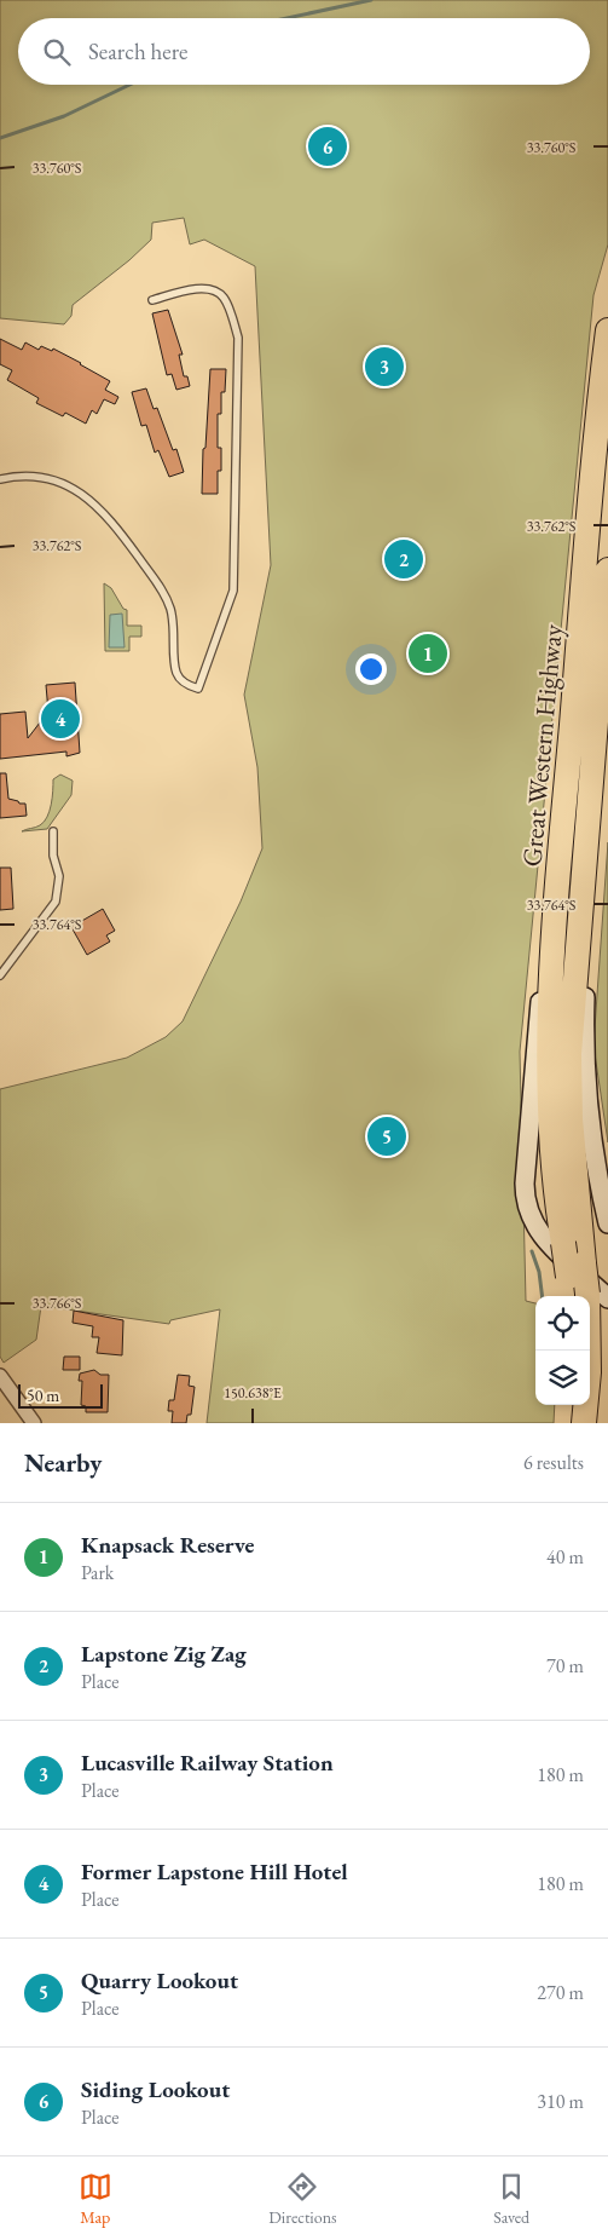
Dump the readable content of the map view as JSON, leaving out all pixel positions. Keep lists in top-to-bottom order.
{
  "streets": {
    "highway": ["Great Western Highway"]
  },
  "scale_bar": "50 m",
  "page": {
    "search": "Search here",
    "pins": [
      "6",
      "3",
      "2",
      "1",
      "4",
      "5"
    ],
    "scale": "50 m",
    "heading": ["Nearby", "6 results"],
    "list": [
      {
        "mark": "1",
        "name": "Knapsack Reserve",
        "note": "Park",
        "value": "40 m"
      },
      {
        "mark": "2",
        "name": "Lapstone Zig Zag",
        "note": "Place",
        "value": "70 m"
      },
      {
        "mark": "3",
        "name": "Lucasville Railway Station",
        "note": "Place",
        "value": "180 m"
      },
      {
        "mark": "4",
        "name": "Former Lapstone Hill Hotel",
        "note": "Place",
        "value": "180 m"
      },
      {
        "mark": "5",
        "name": "Quarry Lookout",
        "note": "Place",
        "value": "270 m"
      },
      {
        "mark": "6",
        "name": "Siding Lookout",
        "note": "Place",
        "value": "310 m"
      }
    ],
    "nav": ["Map", "Directions", "Saved"]
  },
  "coordinates": [
    "33.760°S",
    "33.762°S",
    "33.764°S",
    "33.766°S",
    "150.638°E"
  ]
}
